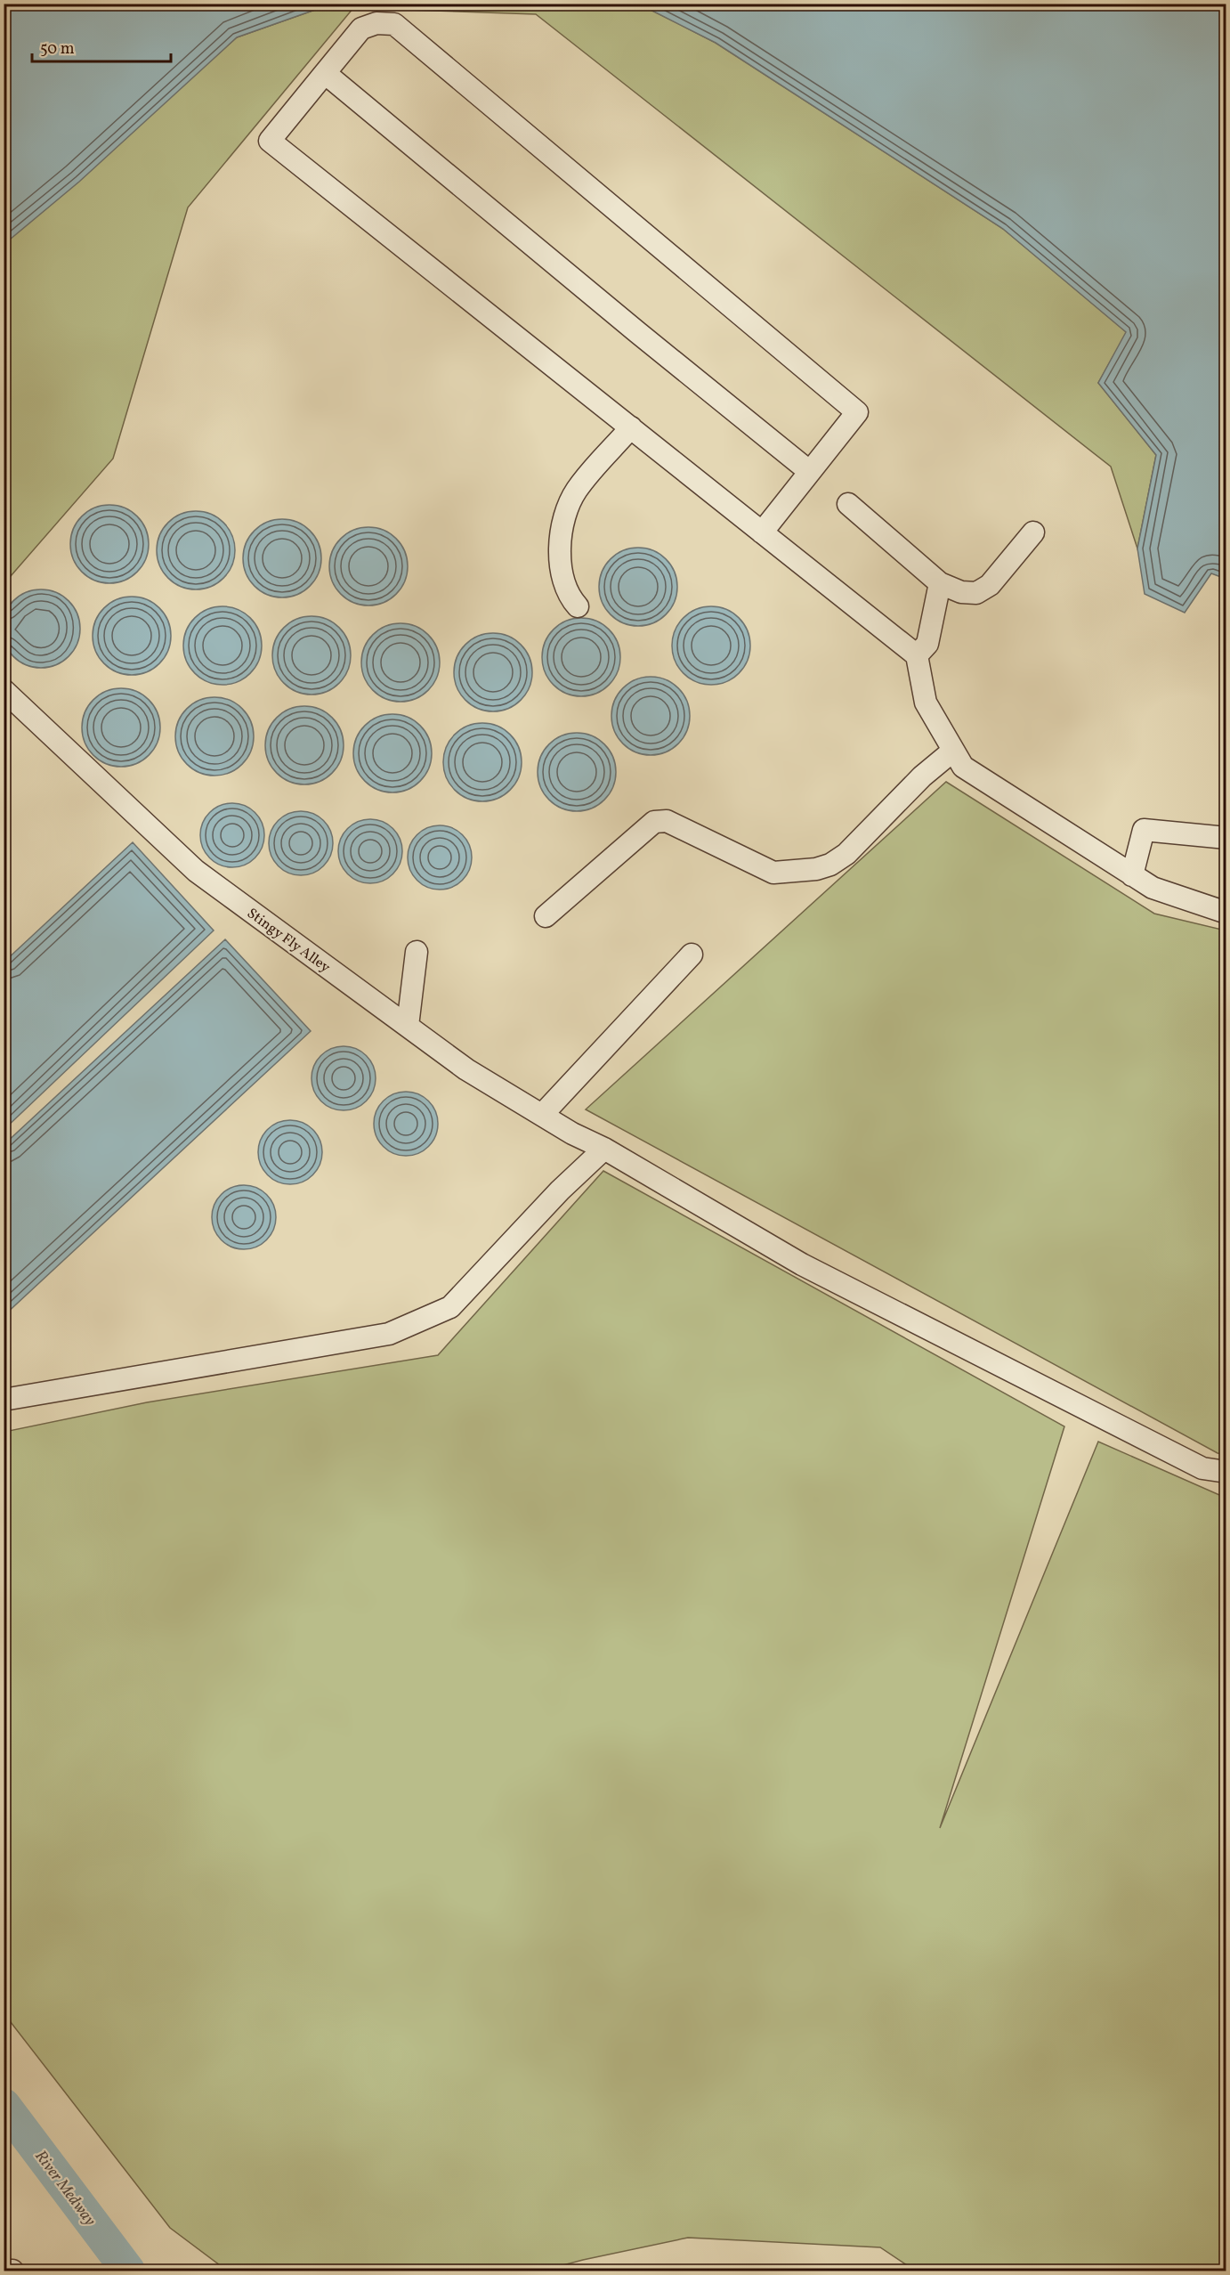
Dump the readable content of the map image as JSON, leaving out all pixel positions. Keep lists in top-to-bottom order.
{
  "streets": {
    "lane": ["Stingy Fly Alley"]
  },
  "water": ["River Medway"],
  "scale_bar": "50 m"
}
